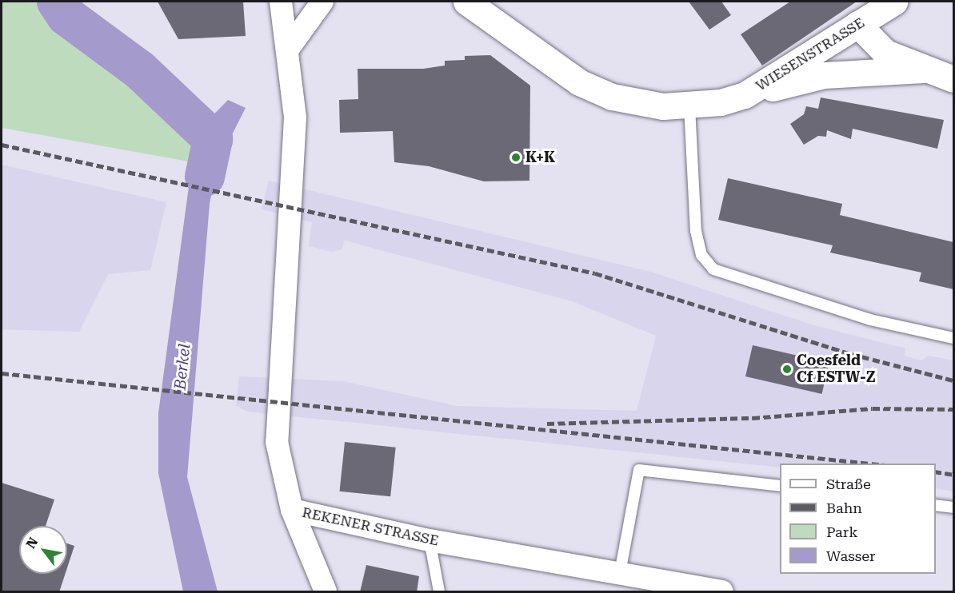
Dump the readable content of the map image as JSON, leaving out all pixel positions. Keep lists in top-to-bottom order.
{
  "streets": {
    "street": ["WIESENSTRASSE", "REKENER STRASSE"]
  },
  "water": ["Berkel"],
  "places": ["K+K", "Coesfeld Cf ESTW-Z"],
  "legend": [
    "Straße",
    "Bahn",
    "Park",
    "Wasser"
  ],
  "north": "top left"
}
